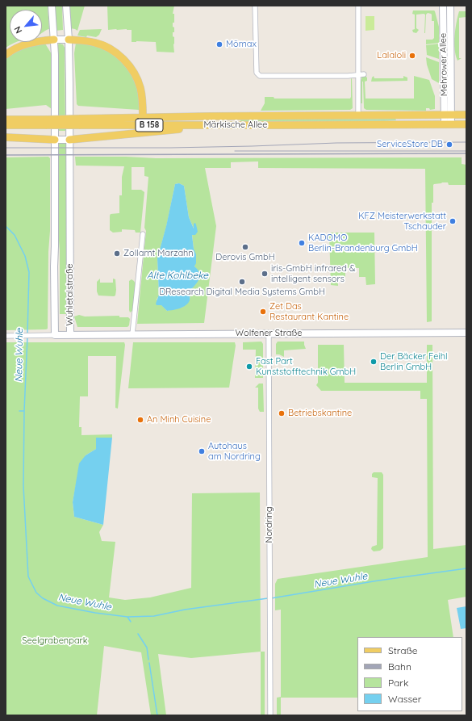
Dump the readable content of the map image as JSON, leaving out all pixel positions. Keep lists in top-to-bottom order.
{
  "streets": {
    "main road": [
      "Mehrower Allee",
      "B 158",
      "Märkische Allee",
      "Wuhletalstraße",
      "Wolfener Straße"
    ],
    "street": ["Nordring"]
  },
  "crossings": [
    ["Mehrower Allee", "Märkische Allee"],
    ["Wuhletalstraße", "Wolfener Straße"],
    ["Wolfener Straße", "Nordring"]
  ],
  "water": ["Alte Kohlbeke", "Neue Wuhle"],
  "parks": ["Seelgrabenpark"],
  "places": [
    "Mömax",
    "Lalaloli",
    "ServiceStore DB",
    "KFZ Meisterwerkstatt Tschauder",
    "KADOMO Berlin-Brandenburg GmbH",
    "Derovis GmbH",
    "Zollamt Marzahn",
    "iris-GmbH infrared & intelligent sensors",
    "DResearch Digital Media Systems GmbH",
    "Zet Das Restaurant Kantine",
    "Der Bäcker Feihl Berlin GmbH",
    "Fast Part Kunststofftechnik GmbH",
    "Betriebskantine",
    "An Minh Cuisine",
    "Autohaus am Nordring"
  ],
  "legend": [
    "Straße",
    "Bahn",
    "Park",
    "Wasser"
  ],
  "north": "bottom left"
}
